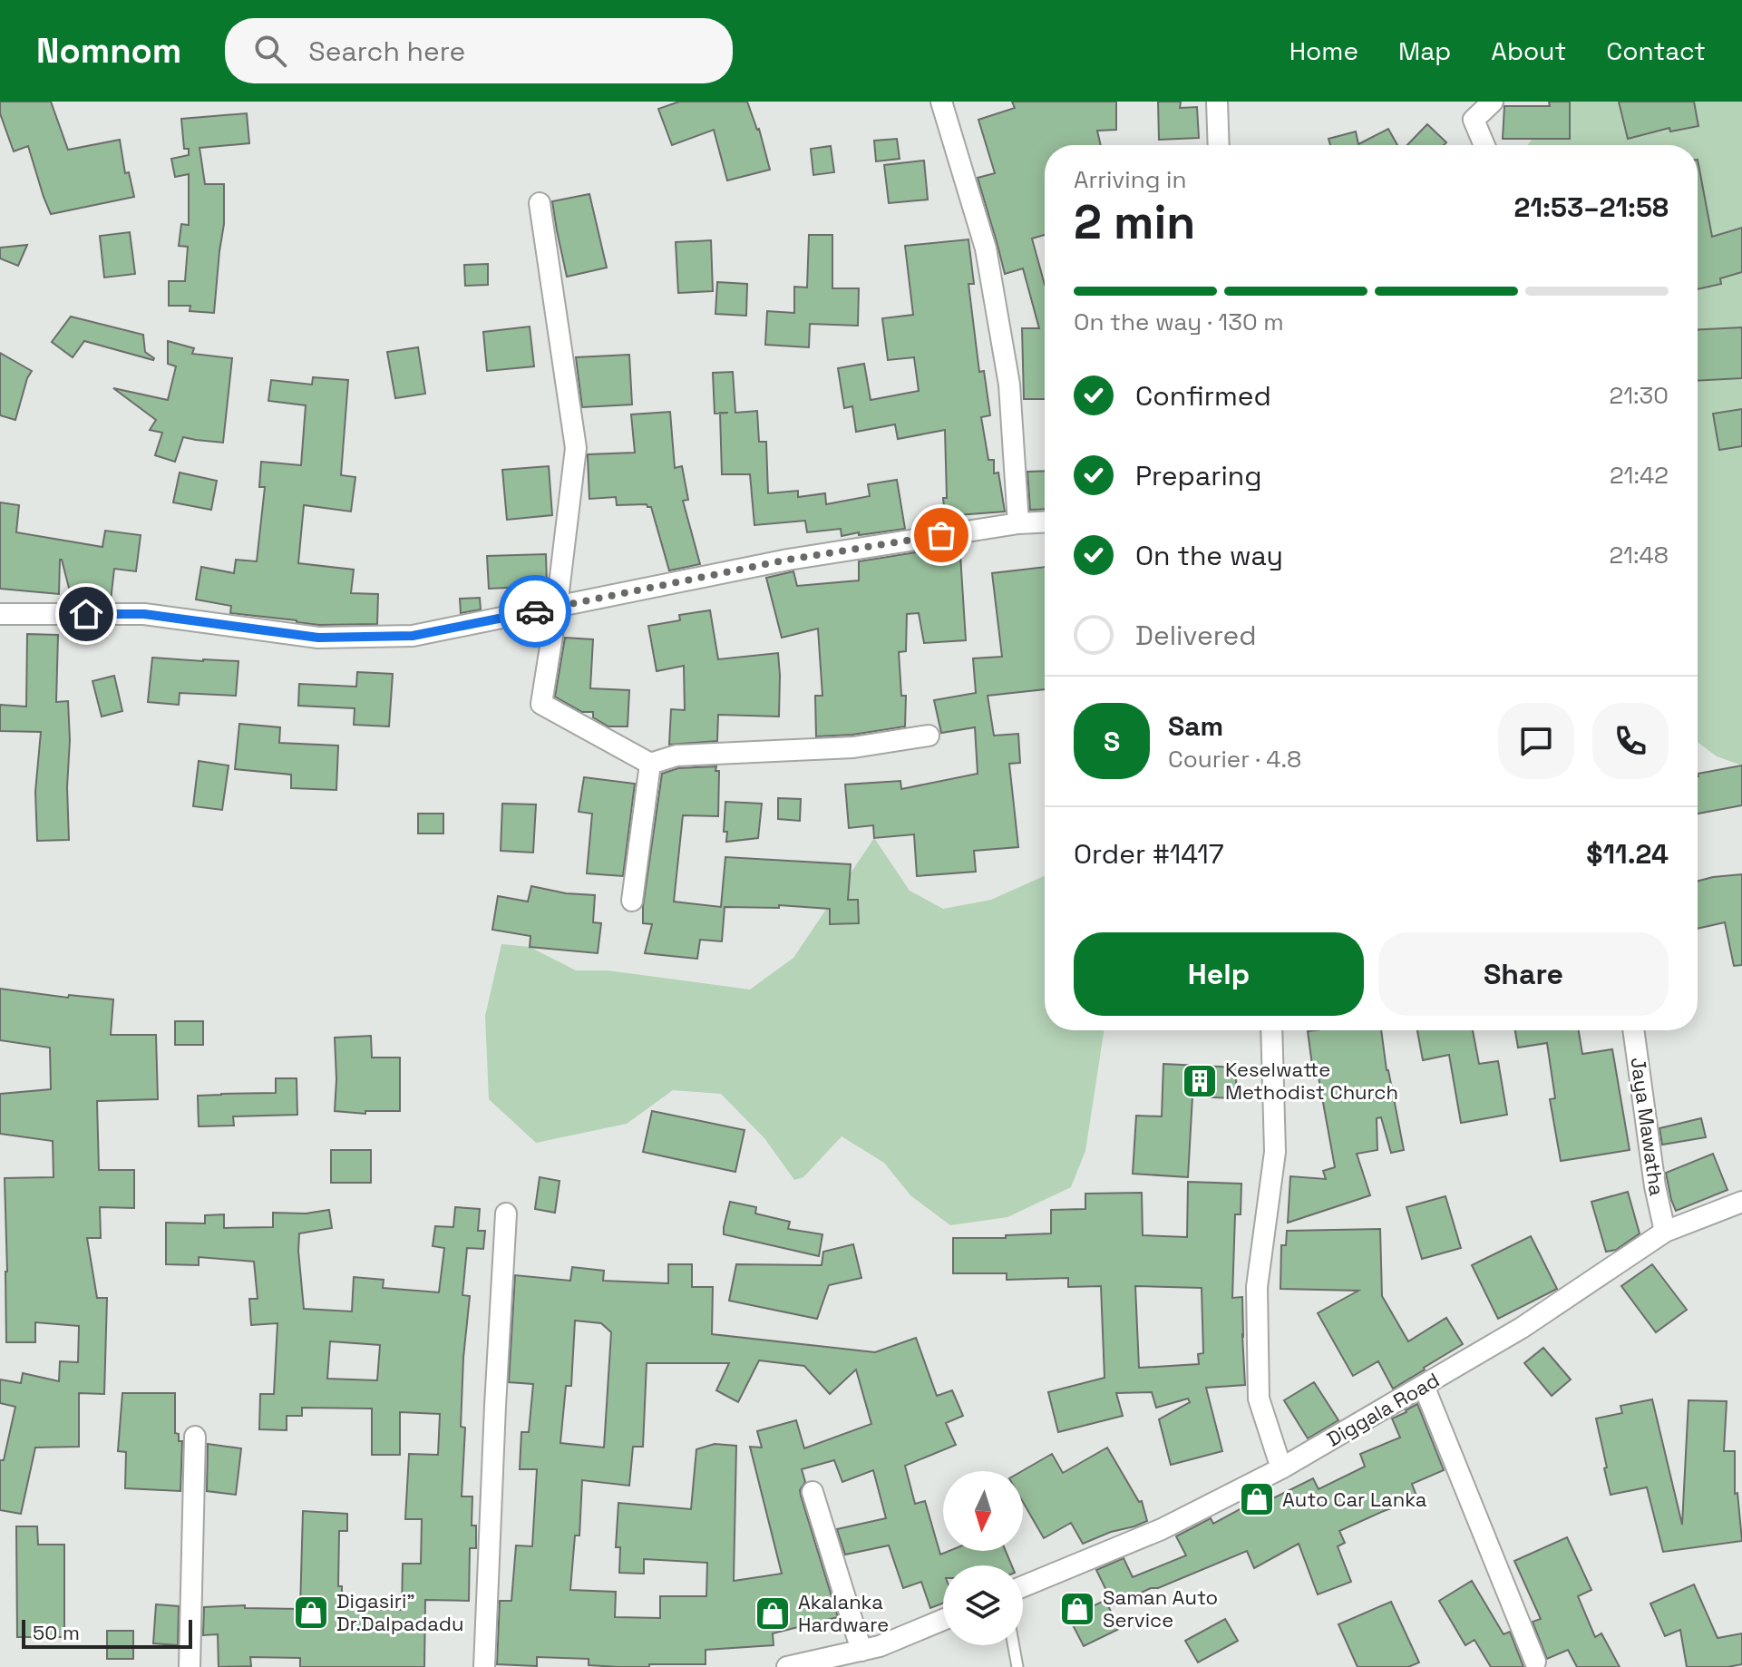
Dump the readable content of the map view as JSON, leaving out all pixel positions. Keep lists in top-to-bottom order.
{
  "streets": {
    "street": ["Jaya Mawatha", "Diggala Road"]
  },
  "crossings": [
    ["Jaya Mawatha", "Diggala Road"]
  ],
  "places": {
    "building": ["Keselwatte Methodist Church"],
    "shop": [
      "Auto Car Lanka",
      "Saman Auto Service",
      "Digasiri\" Dr.Dalpadadu",
      "Akalanka Hardware"
    ]
  },
  "scale_bar": "50 m",
  "north": "bottom",
  "page": {
    "header": "Nomnom",
    "search": "Search here",
    "nav": [
      "Home",
      "Map",
      "About",
      "Contact"
    ],
    "heading": ["2 min", "Arriving in", "21:53–21:58"],
    "panel": [
      "Sam",
      "Courier · 4.8",
      "Order #1417",
      "$11.24"
    ],
    "bar": "On the way · 130 m",
    "list": [
      ["Confirmed", "21:30"],
      ["Preparing", "21:42"],
      ["On the way", "21:48"],
      "Delivered"
    ],
    "round": "S",
    "buttons": ["Help", "Share"],
    "scale": "50 m"
  }
}
